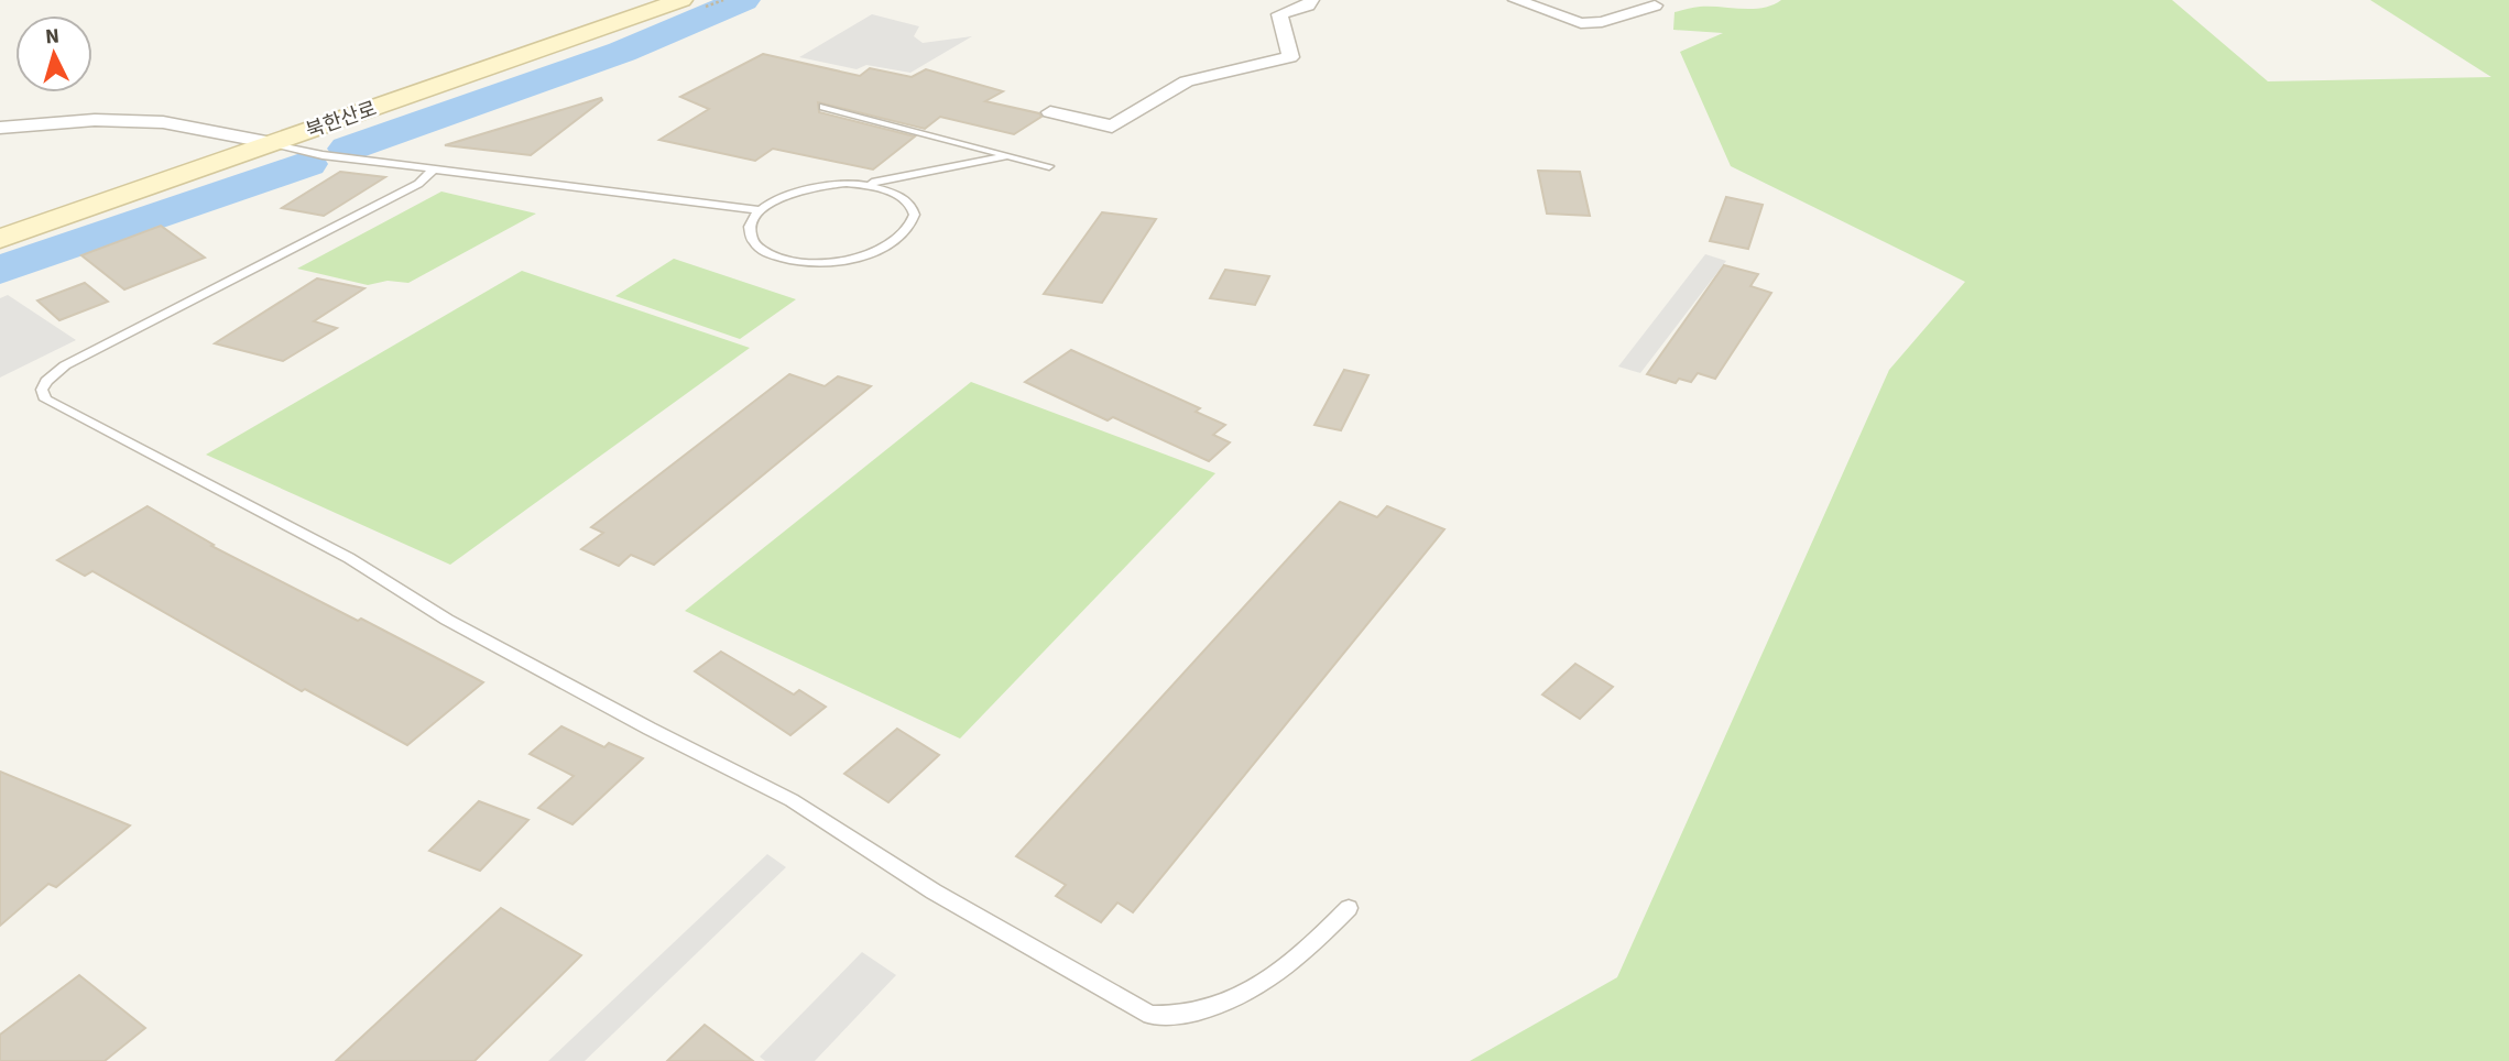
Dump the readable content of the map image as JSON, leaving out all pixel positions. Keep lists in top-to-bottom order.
{
  "streets": {
    "street": ["북한산로"]
  },
  "north": "top"
}
